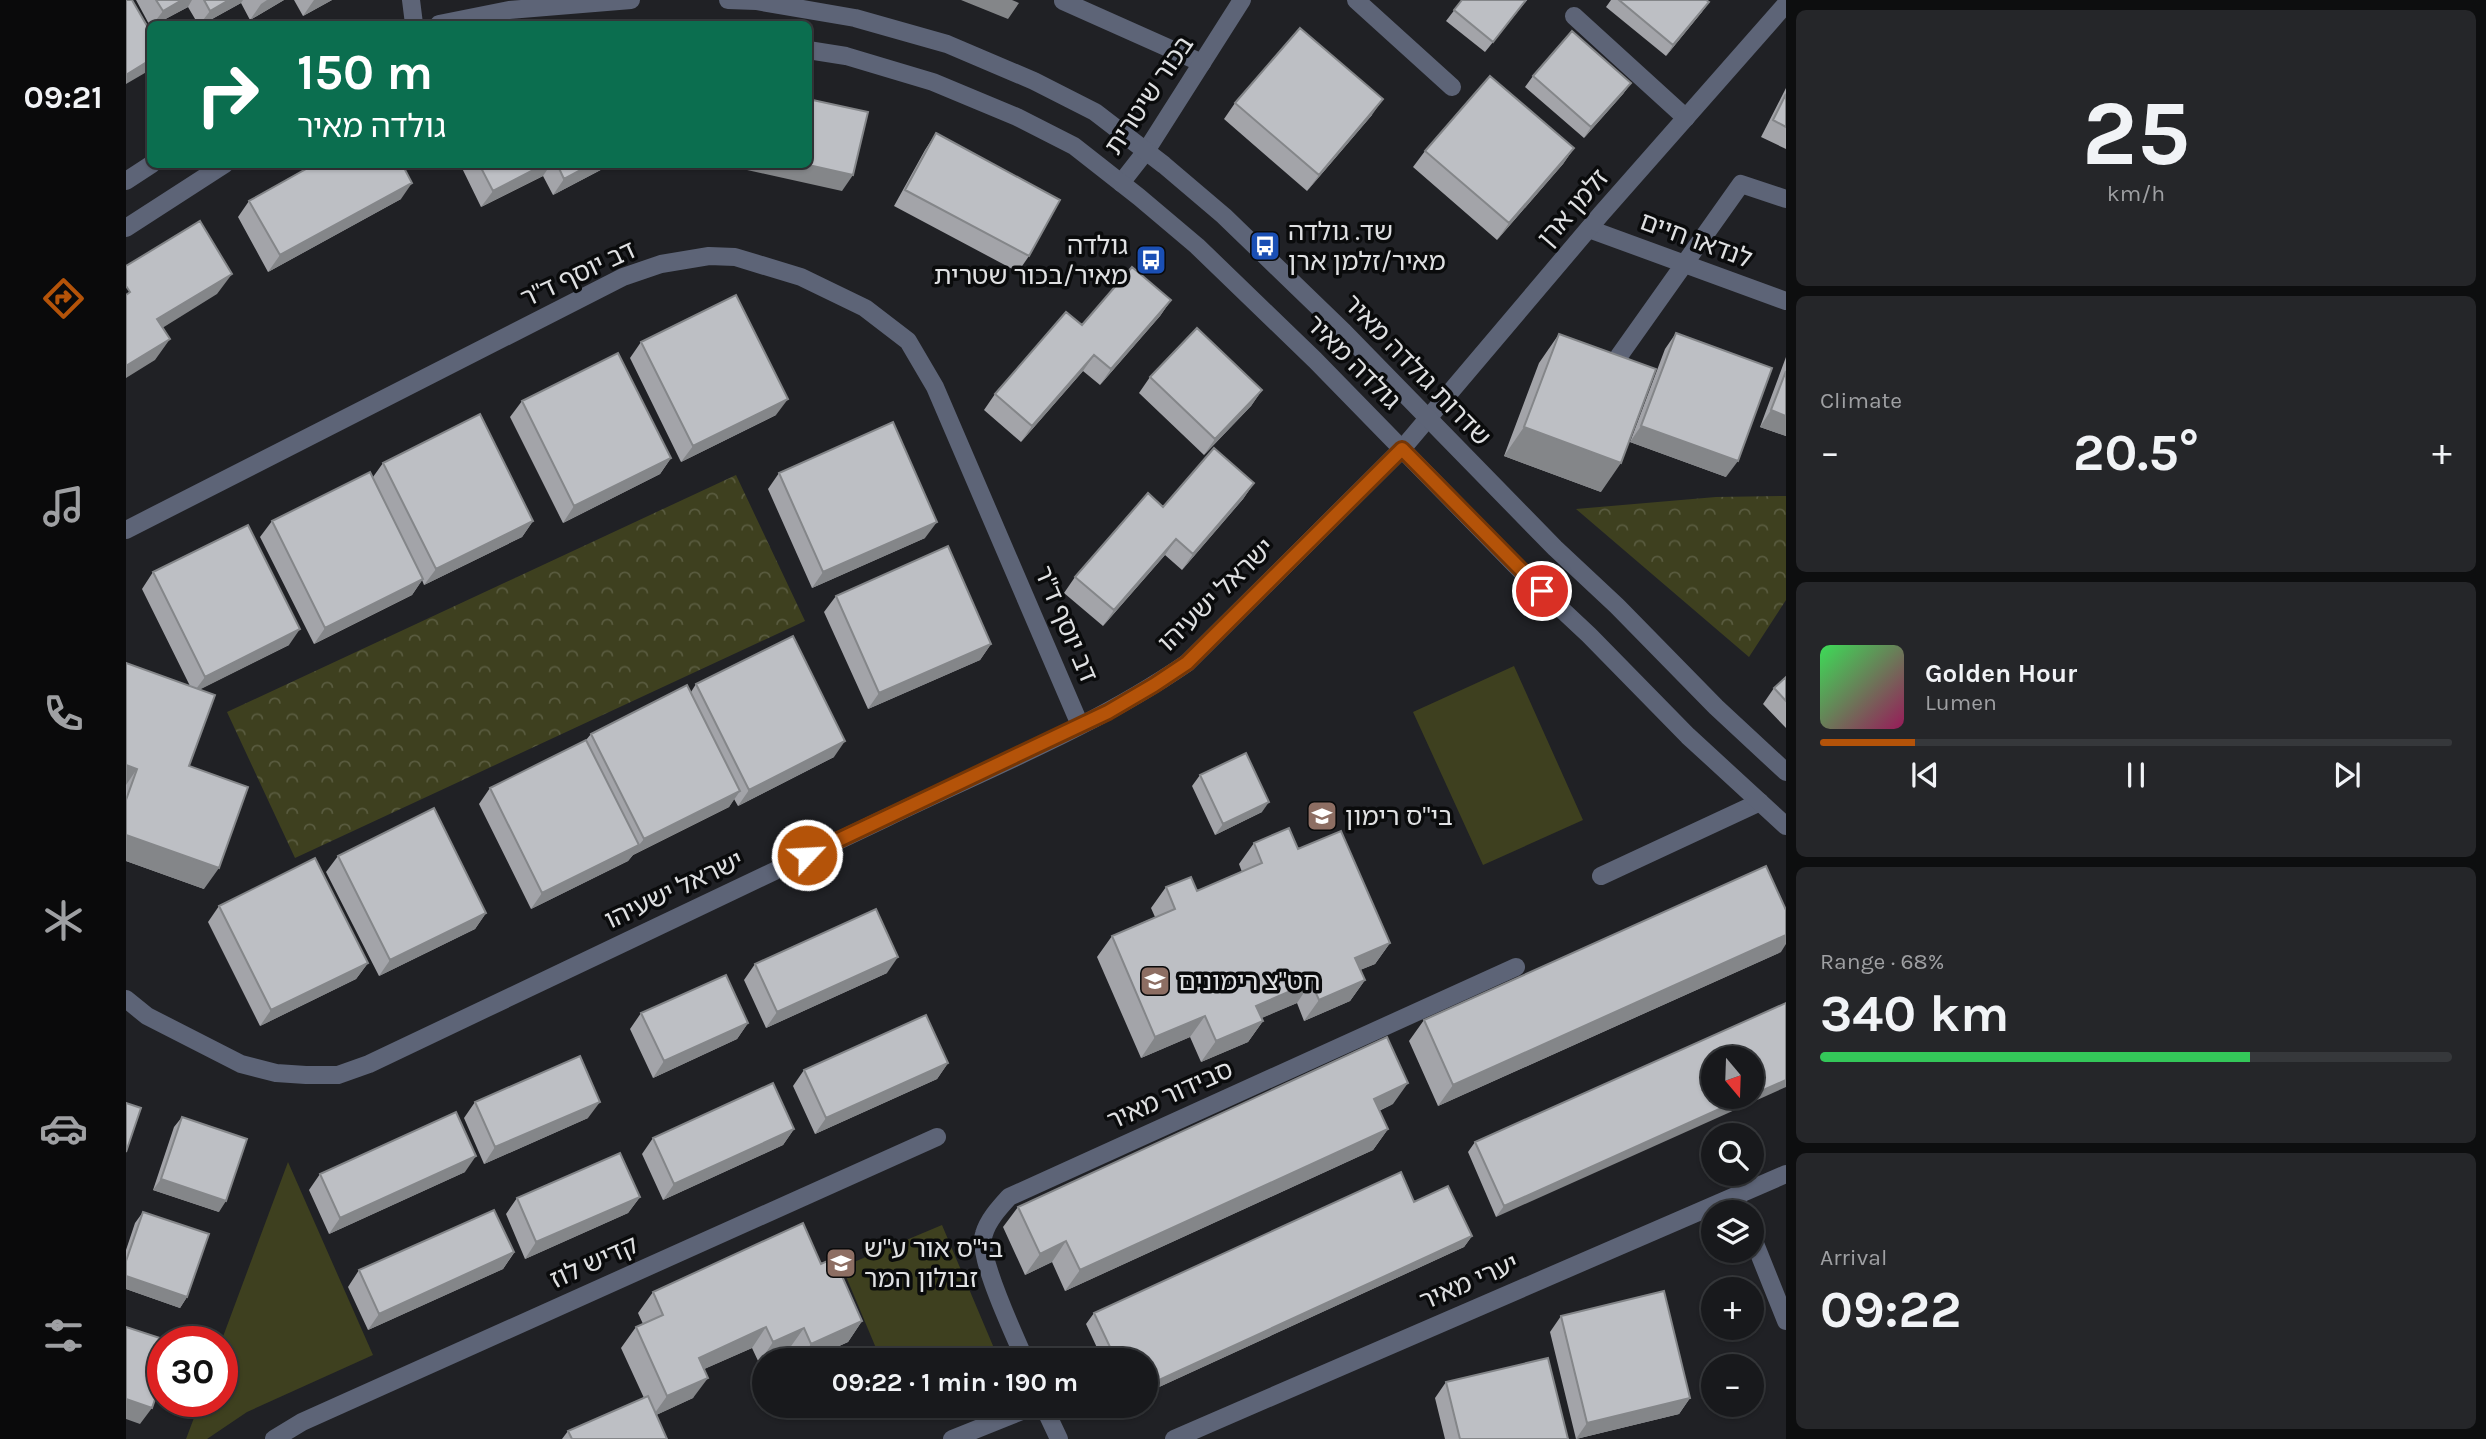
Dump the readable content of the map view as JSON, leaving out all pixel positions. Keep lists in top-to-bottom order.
{
  "streets": {
    "street": [
      "בכור שיטרית",
      "זלמן ארן",
      "לנדאו חיים",
      "דב יוסף ד\"ר",
      "גולדה מאיר",
      "שדרות גולדה מאיר",
      "ישראל ישעיהו",
      "סבידור מאיר",
      "קדיש לוז",
      "יערי מאיר"
    ]
  },
  "crossings": [
    ["בכור שיטרית", "גולדה מאיר"],
    ["בכור שיטרית", "שדרות גולדה מאיר"],
    ["זלמן ארן", "לנדאו חיים"],
    ["זלמן ארן", "גולדה מאיר"],
    ["זלמן ארן", "שדרות גולדה מאיר"],
    ["זלמן ארן", "ישראל ישעיהו"],
    ["דב יוסף ד\"ר", "ישראל ישעיהו"],
    ["גולדה מאיר", "ישראל ישעיהו"]
  ],
  "places": {
    "bus stop": ["שד. גולדה מאיר/זלמן ארן", "גולדה מאיר/בכור שטרית"],
    "school or university": ["בי\"ס רימון", "חט\"צ רימונים", "בי\"ס אור ע\"ש זבולון המר"]
  },
  "north": "bottom",
  "page": {
    "tabs": "09:21",
    "tile": [
      ["25", "km/h"],
      "Climate",
      ["Range · 68%", "340 km"],
      ["Arrival", "09:22"]
    ],
    "turn": ["150 m", "גולדה מאיר"],
    "heat": ["−", "20.5°", "+"],
    "song": ["Golden Hour", "Lumen"],
    "map_buttons": ["+", "−"],
    "limit": "30",
    "trip": "09:22 · 1 min · 190 m"
  }
}
